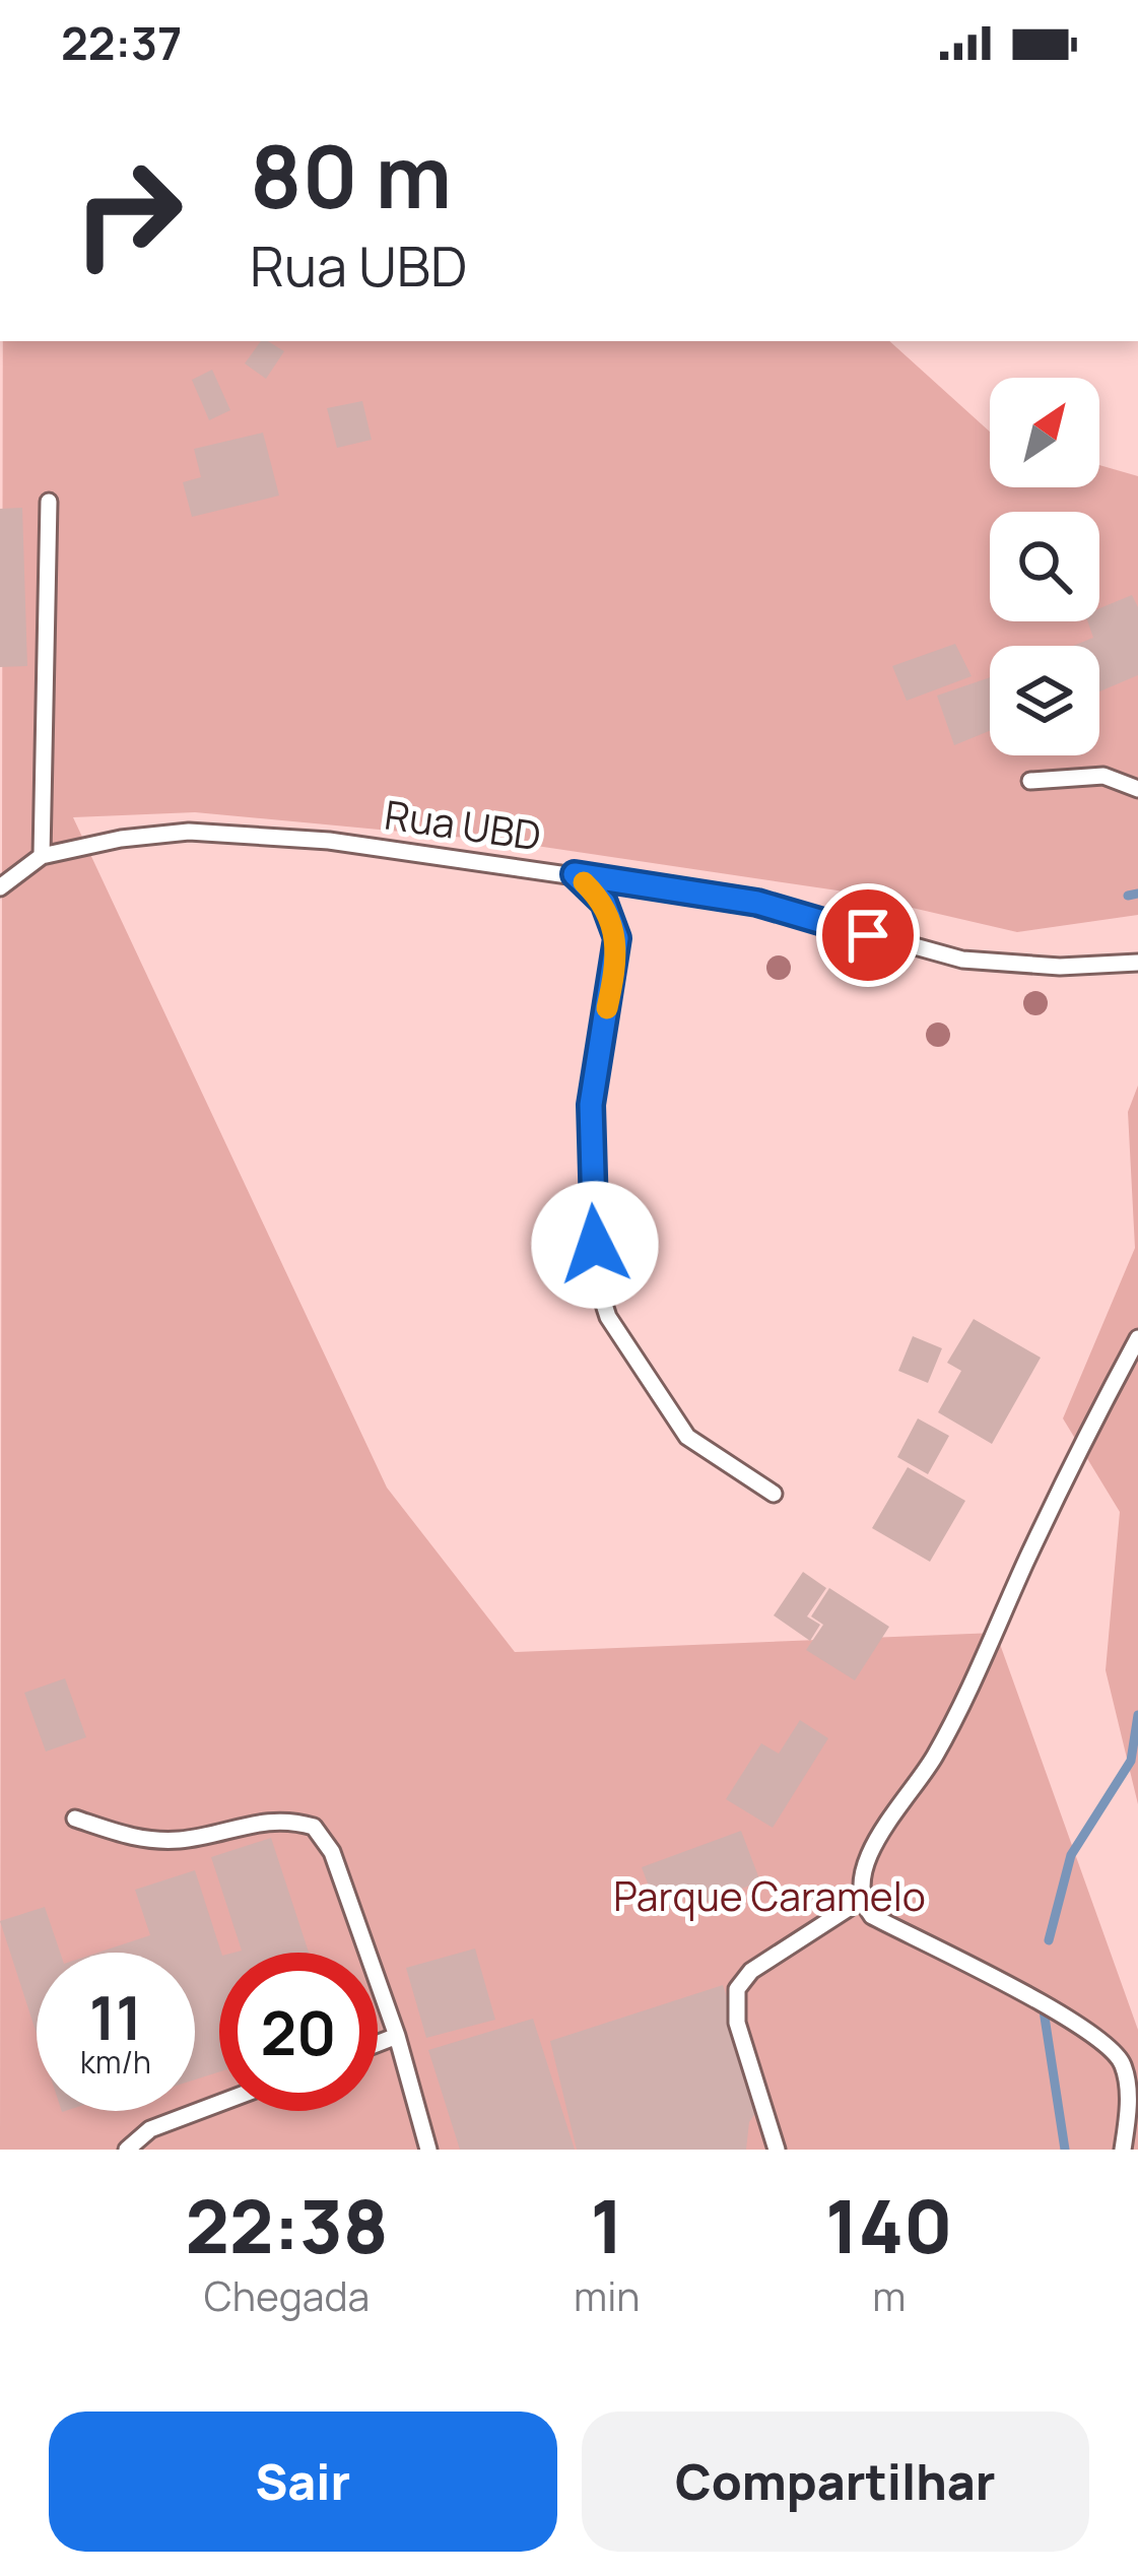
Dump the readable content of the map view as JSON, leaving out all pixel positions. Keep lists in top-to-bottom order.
{
  "streets": {
    "lane": ["Rua UBD"]
  },
  "parks": ["Parque Caramelo"],
  "north": "top right",
  "page": {
    "status": "22:37",
    "turn": ["80 m", "Rua UBD"],
    "speed": "11 km/h",
    "limit": "20",
    "eta": [
      "22:38",
      "Chegada",
      "1",
      "min",
      "140",
      "m"
    ],
    "buttons": ["Sair", "Compartilhar"]
  }
}
